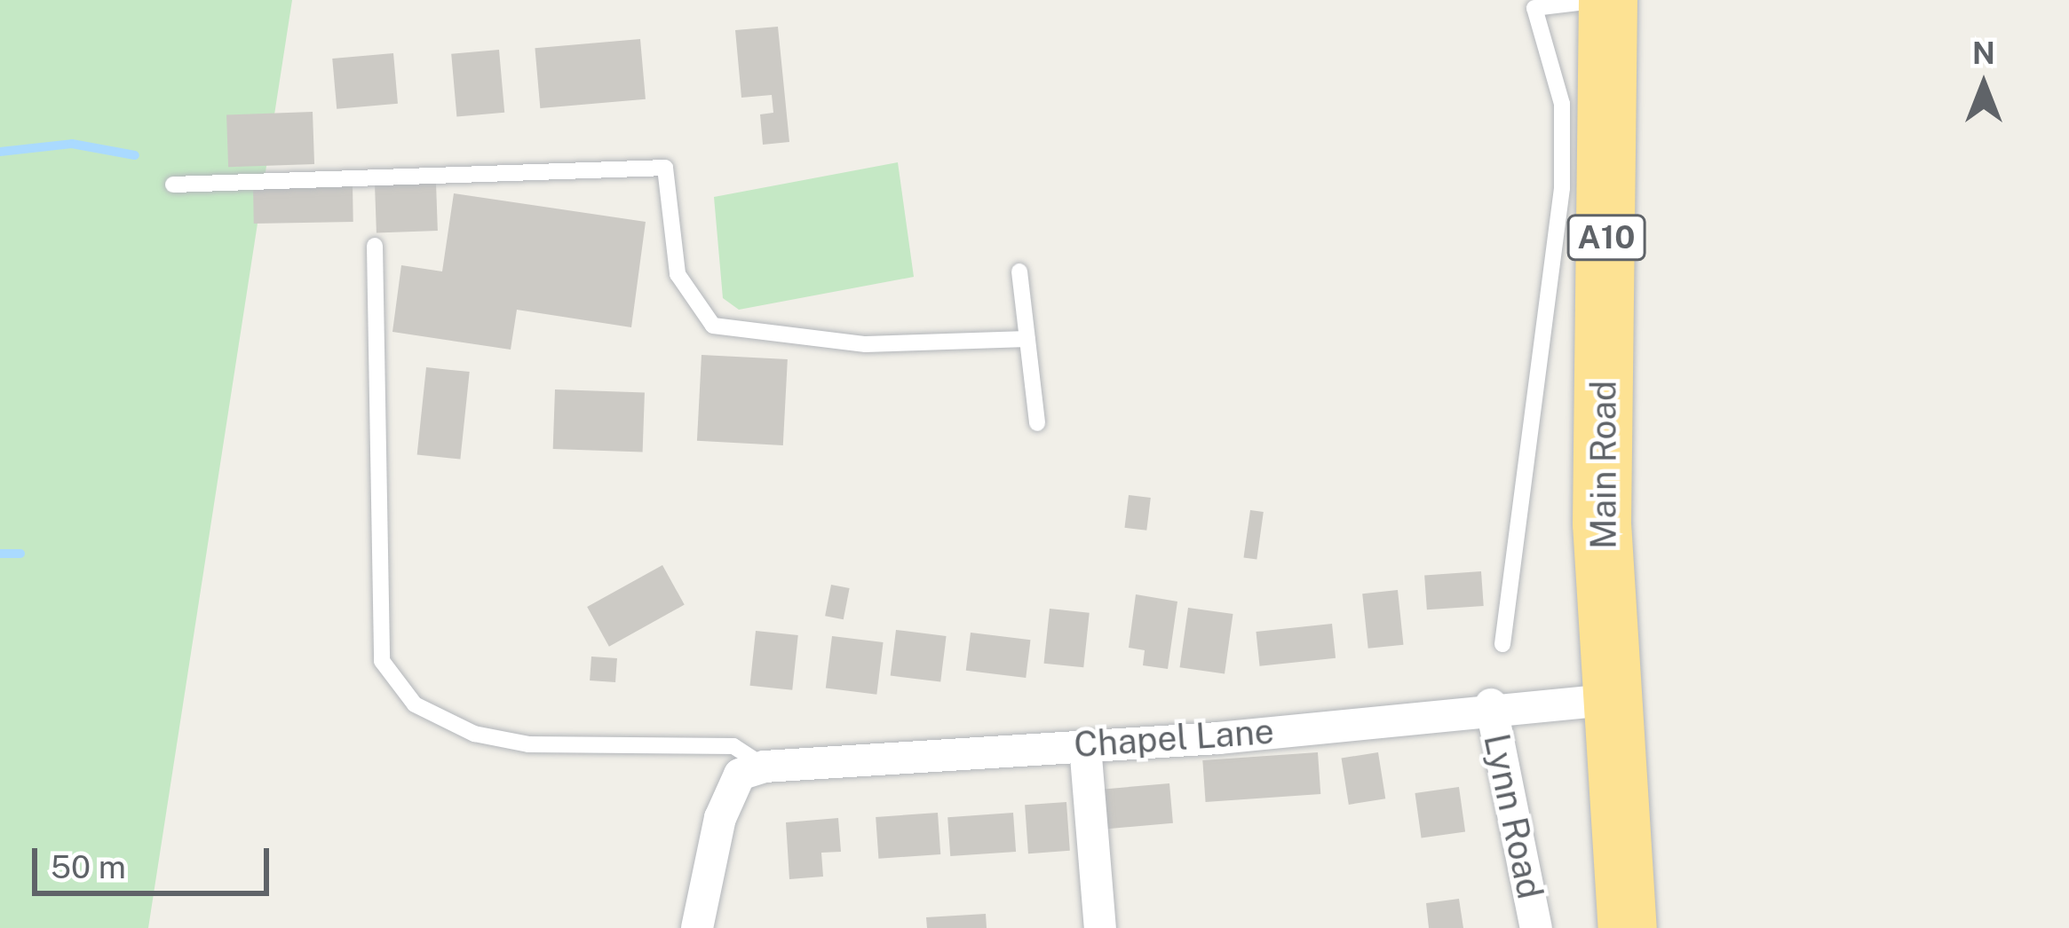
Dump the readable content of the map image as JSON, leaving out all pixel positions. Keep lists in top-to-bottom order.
{
  "streets": {
    "highway": ["A10", "Main Road"],
    "street": ["Chapel Lane", "Lynn Road"]
  },
  "crossings": [
    ["Main Road", "Chapel Lane"],
    ["Chapel Lane", "Lynn Road"]
  ],
  "scale_bar": "50 m",
  "north": "top"
}
